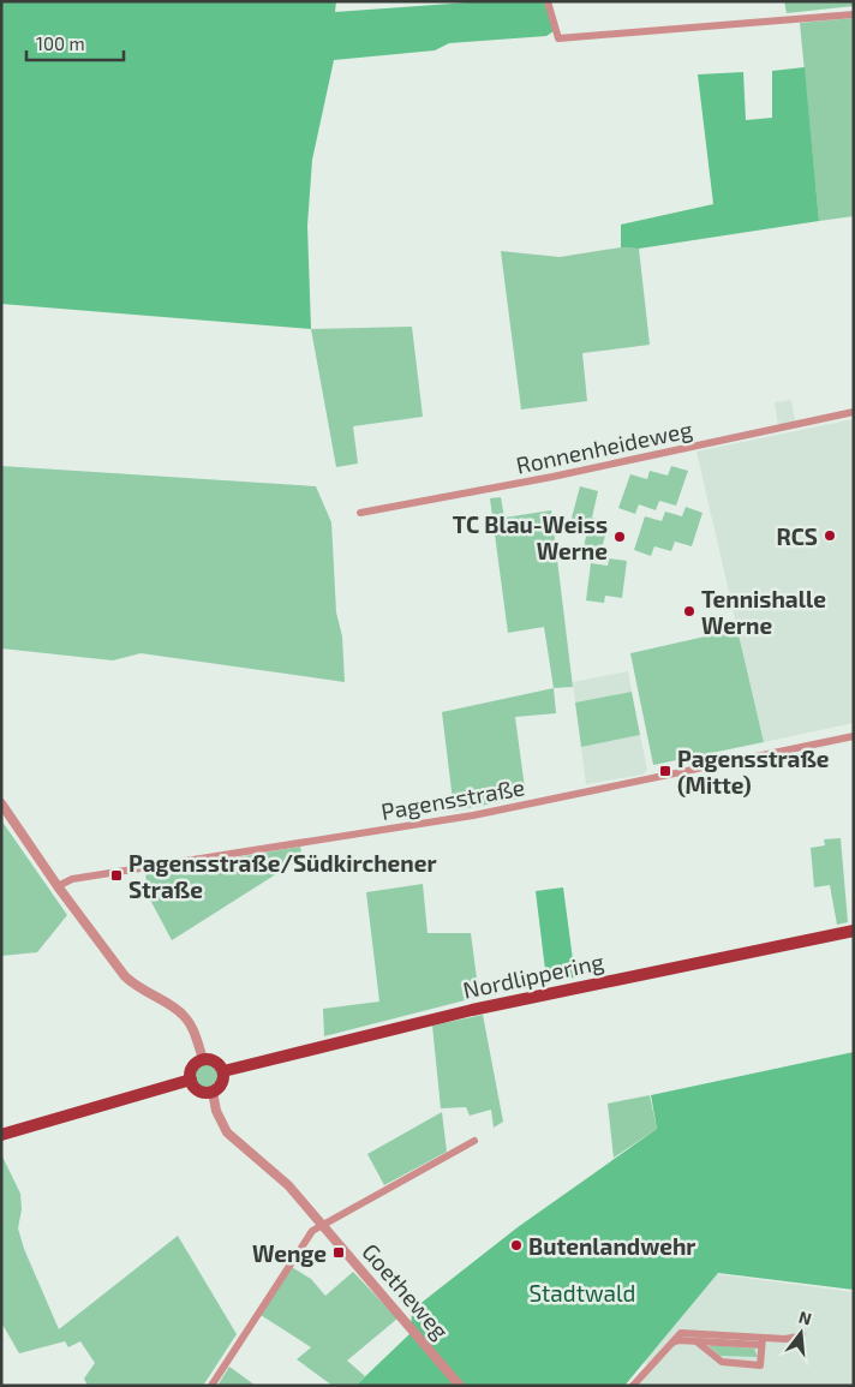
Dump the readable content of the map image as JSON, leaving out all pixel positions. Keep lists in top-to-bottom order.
{
  "streets": {
    "main road": ["Nordlippering"],
    "street": ["Ronnenheideweg", "Pagensstraße", "Goetheweg"]
  },
  "crossings": [
    ["Nordlippering", "Goetheweg"]
  ],
  "parks": ["Stadtwald"],
  "places": {
    "other": [
      "RCS",
      "TC Blau-Weiss Werne",
      "Tennishalle Werne",
      "Butenlandwehr"
    ],
    "transit": ["Pagensstraße (Mitte)", "Pagensstraße/Südkirchener Straße", "Wenge"]
  },
  "scale_bar": "100 m",
  "north": "top"
}
